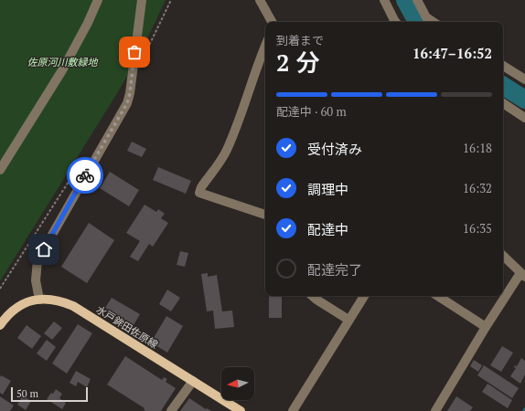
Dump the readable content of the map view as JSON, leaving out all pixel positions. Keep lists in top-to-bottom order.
{
  "streets": {
    "main road": ["水戸鉾田佐原線"]
  },
  "parks": ["佐原河川敷緑地"],
  "scale_bar": "50 m",
  "north": "left",
  "page": {
    "heading": ["2 分", "到着まで", "16:47–16:52"],
    "bar": "配達中 · 60 m",
    "list": [
      ["受付済み", "16:18"],
      ["調理中", "16:32"],
      ["配達中", "16:35"],
      "配達完了"
    ],
    "scale": "50 m"
  }
}
